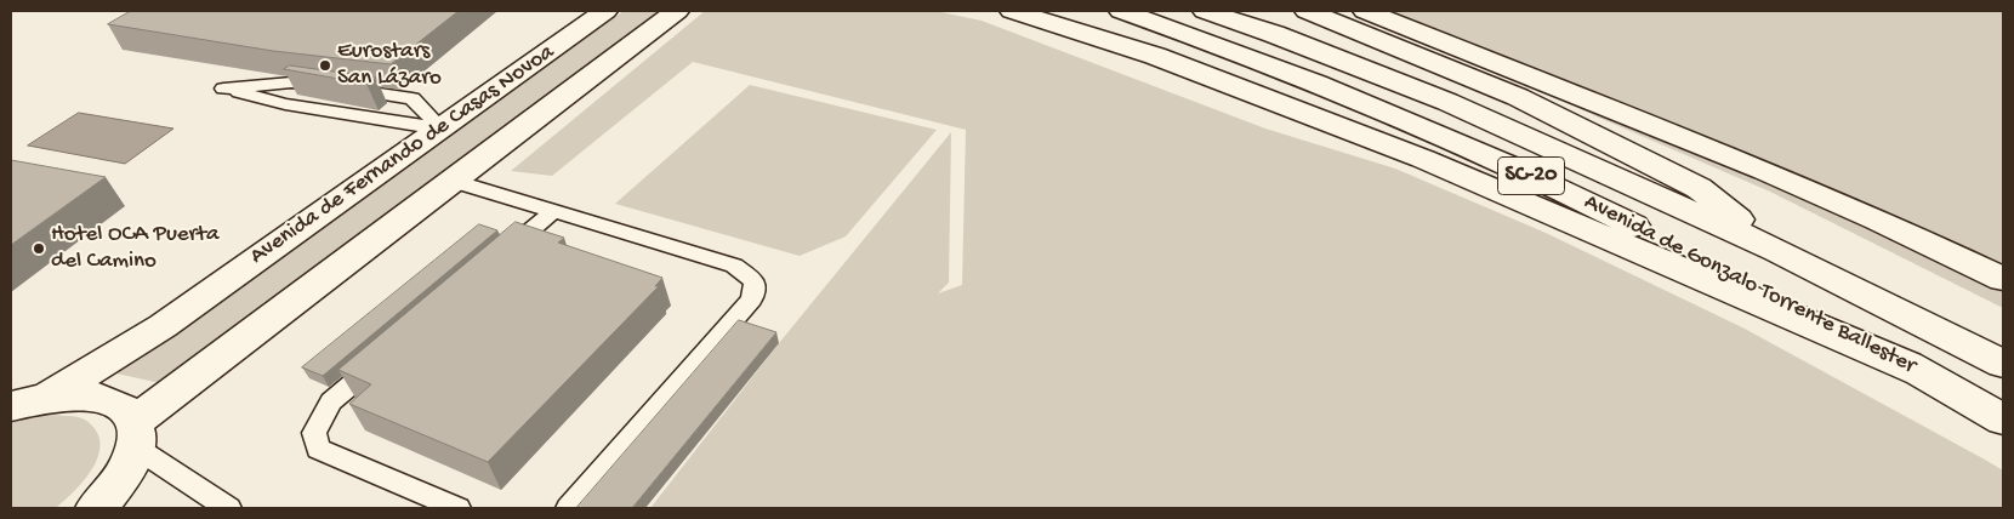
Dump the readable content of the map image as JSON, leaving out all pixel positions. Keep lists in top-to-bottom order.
{
  "streets": {
    "main road": ["Avenida de Fernando de Casas Novoa", "SC-20", "Avenida de Gonzalo Torrente Ballester"]
  },
  "places": ["Eurostars San Lázaro", "Hotel OCA Puerta del Camino"]
}
